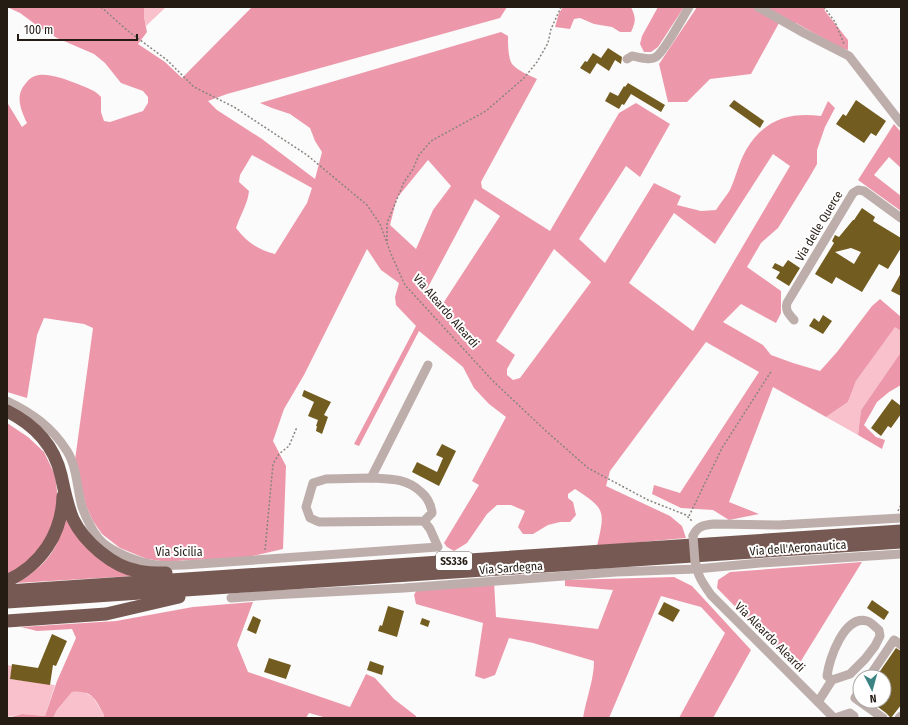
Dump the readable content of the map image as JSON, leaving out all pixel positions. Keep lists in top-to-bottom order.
{
  "streets": {
    "highway": ["SS336"],
    "street": [
      "Via delle Querce",
      "Via Aleardo Aleardi",
      "Via dell'Aeronautica",
      "Via Sicilia",
      "Via Sardegna"
    ]
  },
  "crossings": [
    ["Via Aleardo Aleardi", "Via dell'Aeronautica"],
    ["Via Aleardo Aleardi", "Via Sardegna"],
    ["Via dell'Aeronautica", "Via Sardegna"]
  ],
  "scale_bar": "100 m",
  "north": "bottom"
}
